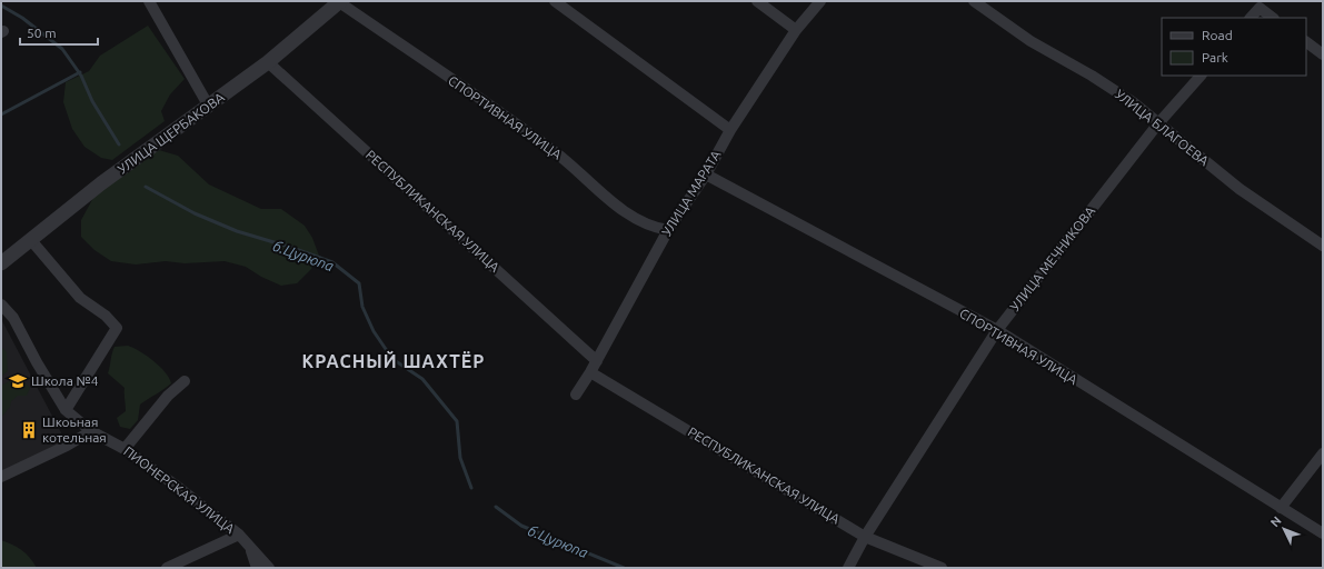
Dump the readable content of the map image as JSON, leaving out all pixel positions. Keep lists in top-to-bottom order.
{
  "streets": {
    "street": [
      "СПОРТИВНАЯ УЛИЦА",
      "УЛИЦА БЛАГОЕВА",
      "УЛИЦА ЩЕРБАКОВА",
      "УЛИЦА МАРАТА",
      "РЕСПУБЛИКАНСКАЯ УЛИЦА",
      "УЛИЦА МЕЧНИКОВА",
      "ПИОНЕРСКАЯ УЛИЦА"
    ]
  },
  "crossings": [
    ["СПОРТИВНАЯ УЛИЦА", "УЛИЦА ЩЕРБАКОВА"],
    ["СПОРТИВНАЯ УЛИЦА", "УЛИЦА МАРАТА"],
    ["СПОРТИВНАЯ УЛИЦА", "УЛИЦА МЕЧНИКОВА"],
    ["УЛИЦА БЛАГОЕВА", "УЛИЦА МЕЧНИКОВА"],
    ["УЛИЦА ЩЕРБАКОВА", "РЕСПУБЛИКАНСКАЯ УЛИЦА"],
    ["УЛИЦА МАРАТА", "РЕСПУБЛИКАНСКАЯ УЛИЦА"],
    ["РЕСПУБЛИКАНСКАЯ УЛИЦА", "УЛИЦА МЕЧНИКОВА"]
  ],
  "districts": ["КРАСНЫЙ ШАХТЁР"],
  "water": ["б.Цурюпа"],
  "places": {
    "school or university": ["Школа №4"],
    "building": ["Шкоьная котельная"]
  },
  "legend": ["Road", "Park"],
  "scale_bar": "50 m",
  "north": "top left"
}
